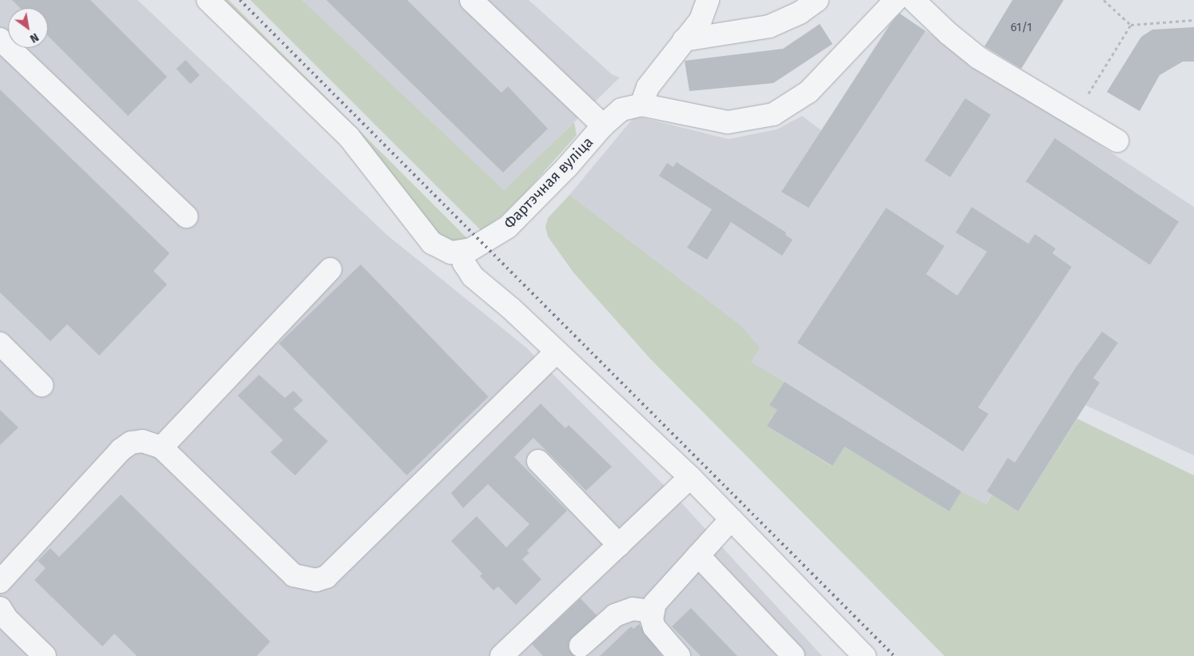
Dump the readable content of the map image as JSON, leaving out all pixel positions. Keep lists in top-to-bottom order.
{
  "streets": {
    "street": ["Фартэчная вуліца"]
  },
  "house_numbers": ["61/1"],
  "north": "bottom right"
}
